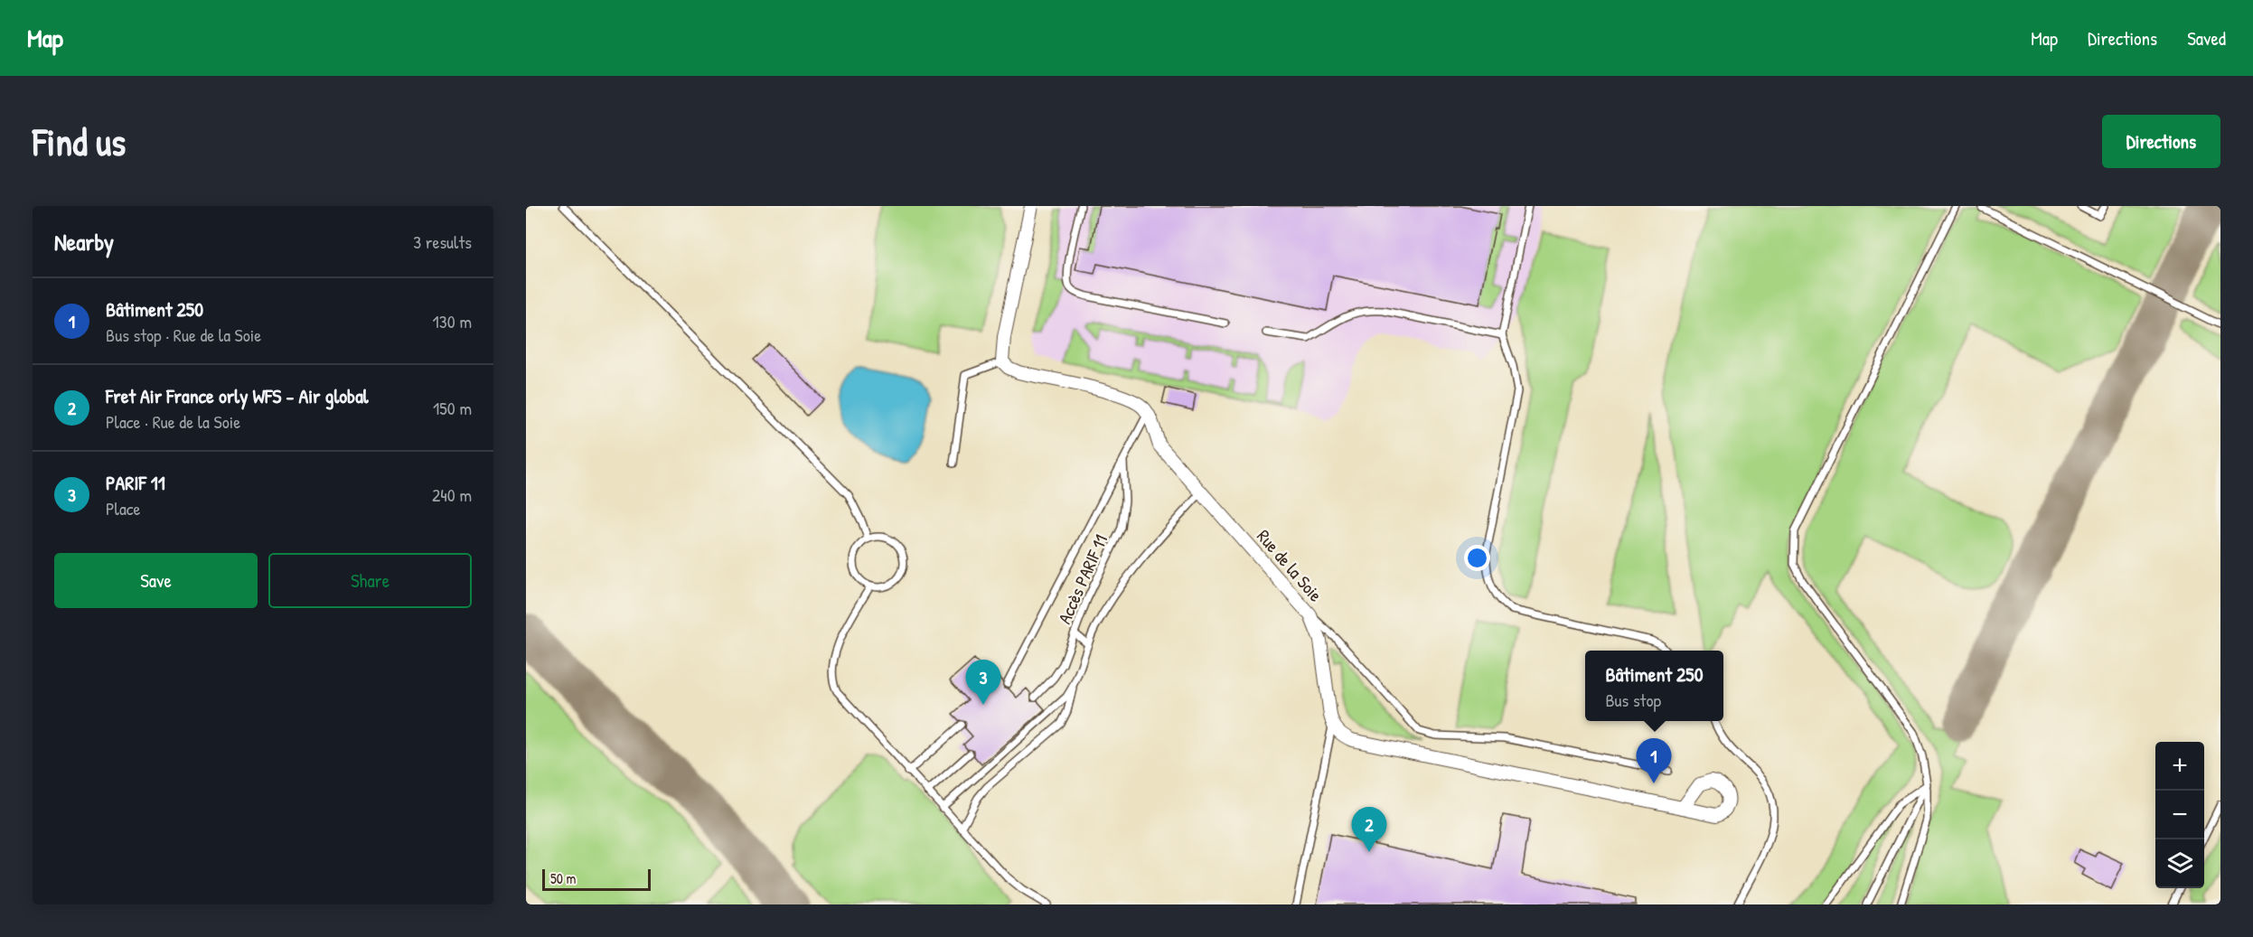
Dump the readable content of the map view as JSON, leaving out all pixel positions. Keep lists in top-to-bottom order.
{
  "streets": {
    "street": ["Rue de la Soie"],
    "lane": ["Accès PARIF 11"]
  },
  "crossings": [
    ["Rue de la Soie", "Accès PARIF 11"]
  ],
  "scale_bar": "50 m",
  "page": {
    "header": "Map",
    "nav": ["Map", "Directions", "Saved"],
    "buttons": [
      "Directions",
      ["Save", "Share"]
    ],
    "title": "Find us",
    "heading": ["Nearby", "3 results"],
    "list": [
      {
        "mark": "1",
        "name": "Bâtiment 250",
        "note": "Bus stop · Rue de la Soie",
        "value": "130 m"
      },
      {
        "mark": "2",
        "name": "Fret Air France orly WFS - Air global",
        "note": "Place · Rue de la Soie",
        "value": "150 m"
      },
      {
        "mark": "3",
        "name": "PARIF 11",
        "note": "Place",
        "value": "240 m"
      }
    ],
    "popup": ["Bâtiment 250", "Bus stop"],
    "pins": ["3", "1", "2"],
    "map_buttons": ["+", "−"],
    "scale": "50 m"
  }
}
